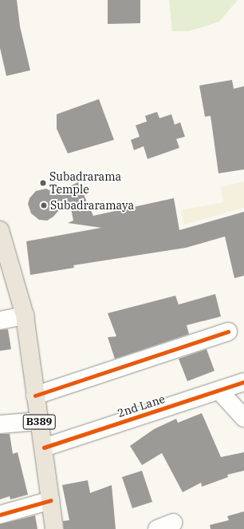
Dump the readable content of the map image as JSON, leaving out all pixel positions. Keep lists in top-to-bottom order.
{
  "streets": {
    "main road": ["B389"],
    "street": ["2nd Lane"]
  },
  "crossings": [
    ["2nd Lane", "B389"]
  ],
  "places": ["Subadrarama Temple", "Subadraramaya"]
}
